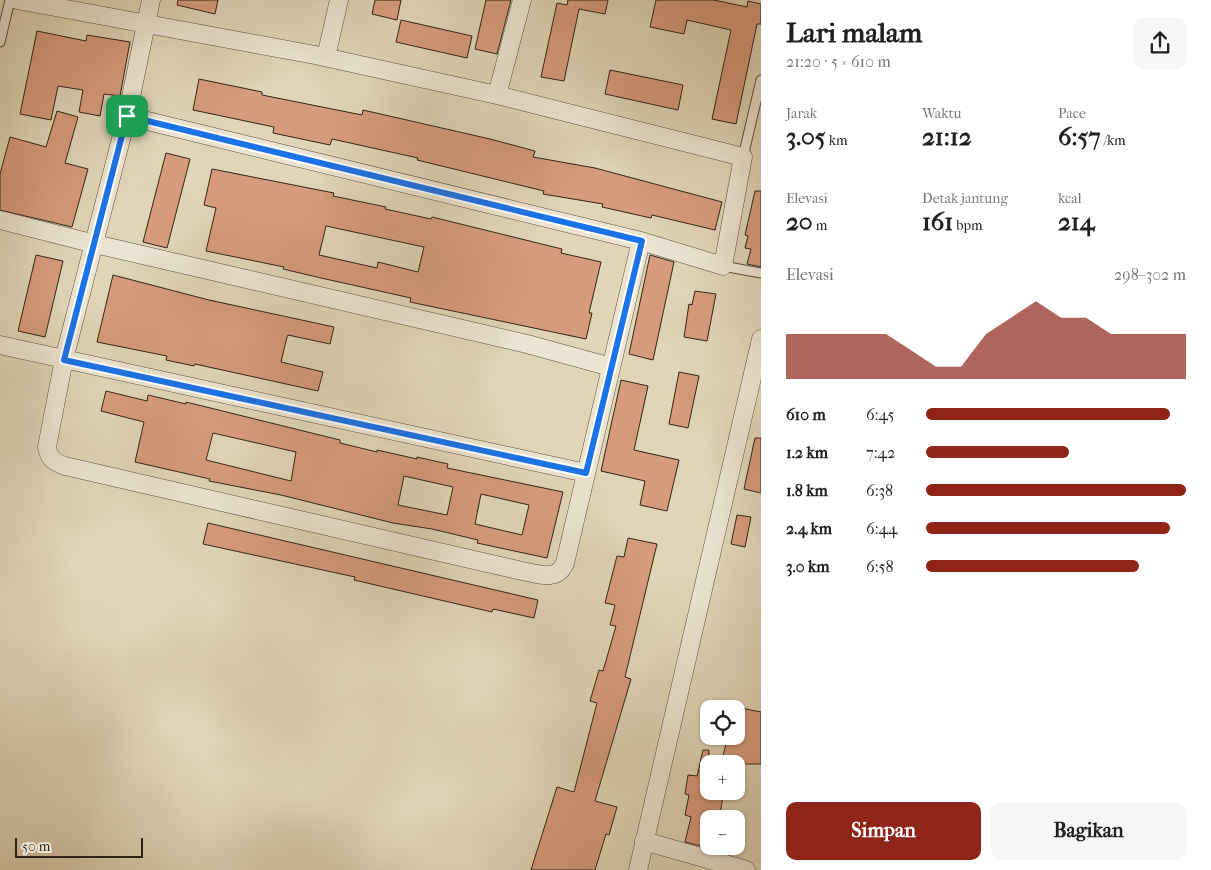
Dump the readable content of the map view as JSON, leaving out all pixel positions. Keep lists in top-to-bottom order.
{
  "scale_bar": "50 m",
  "page": {
    "heading": ["Lari malam", "21:20 · 5 × 610 m"],
    "stats": [
      ["Jarak", "3.05 km"],
      ["Waktu", "21:12"],
      ["Pace", "6:57 /km"],
      ["Elevasi", "20 m"],
      ["Detak jantung", "161 bpm"],
      ["kcal", "214"]
    ],
    "chart": ["Elevasi", "298–302 m"],
    "list": [
      {
        "name": "610 m",
        "note": "6:45"
      },
      {
        "name": "1.2 km",
        "note": "7:42"
      },
      {
        "name": "1.8 km",
        "note": "6:38"
      },
      {
        "name": "2.4 km",
        "note": "6:44"
      },
      {
        "name": "3.0 km",
        "note": "6:58"
      }
    ],
    "map_buttons": ["+", "−"],
    "buttons": ["Simpan", "Bagikan"],
    "scale": "50 m"
  }
}
